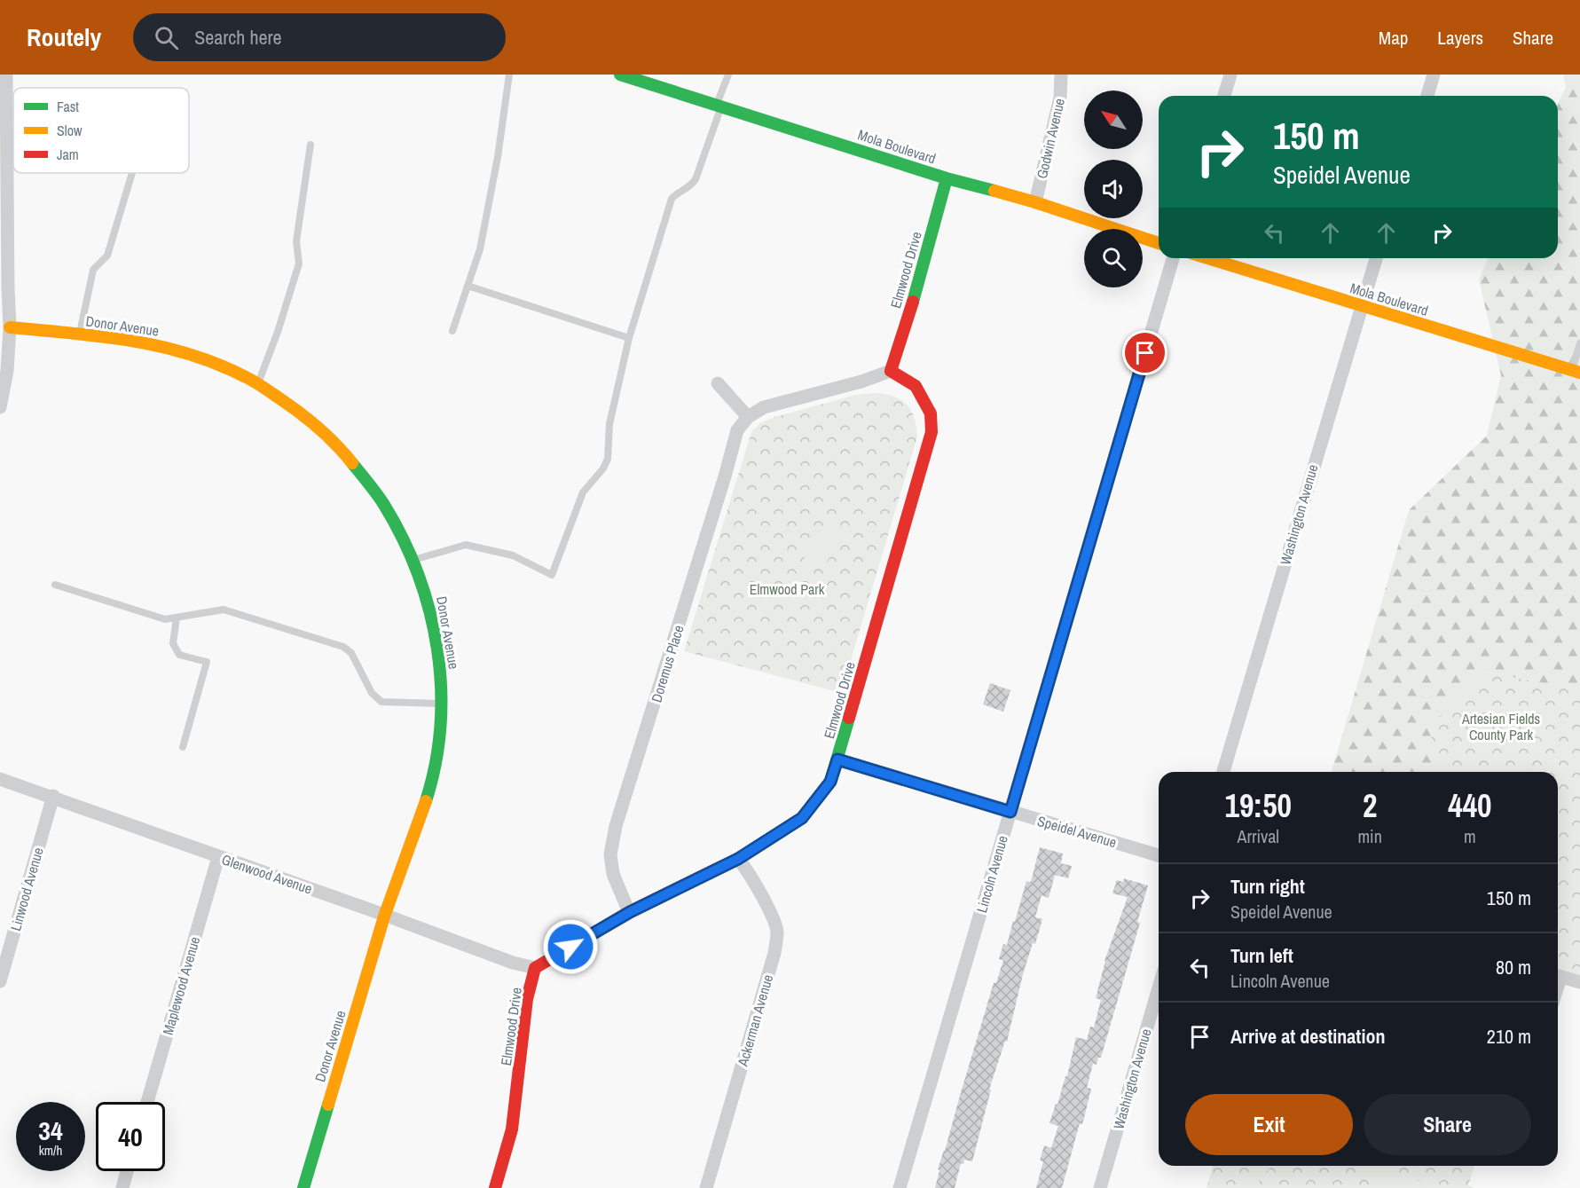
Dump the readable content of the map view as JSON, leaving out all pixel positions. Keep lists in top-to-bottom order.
{
  "streets": {
    "street": [
      "Godwin Avenue",
      "Mola Boulevard",
      "Elmwood Drive",
      "Donor Avenue",
      "Washington Avenue",
      "Doremus Place",
      "Speidel Avenue",
      "Glenwood Avenue",
      "Lincoln Avenue",
      "Linwood Avenue",
      "Maplewood Avenue",
      "Ackerman Avenue"
    ]
  },
  "crossings": [
    ["Godwin Avenue", "Mola Boulevard"],
    ["Mola Boulevard", "Elmwood Drive"],
    ["Mola Boulevard", "Washington Avenue"],
    ["Elmwood Drive", "Doremus Place"],
    ["Elmwood Drive", "Speidel Avenue"],
    ["Elmwood Drive", "Glenwood Avenue"],
    ["Elmwood Drive", "Ackerman Avenue"],
    ["Donor Avenue", "Glenwood Avenue"],
    ["Speidel Avenue", "Lincoln Avenue"],
    ["Glenwood Avenue", "Linwood Avenue"],
    ["Glenwood Avenue", "Maplewood Avenue"]
  ],
  "parks": ["Elmwood Park", "Artesian Fields County Park"],
  "legend": ["Fast", "Slow", "Jam"],
  "north": "top left",
  "page": {
    "header": "Routely",
    "search": "Search here",
    "nav": ["Map", "Layers", "Share"],
    "turn": ["150 m", "Speidel Avenue"],
    "eta": [
      "19:50",
      "Arrival",
      "2",
      "min",
      "440",
      "m"
    ],
    "list": [
      {
        "name": "Turn right",
        "note": "Speidel Avenue",
        "value": "150 m"
      },
      {
        "name": "Turn left",
        "note": "Lincoln Avenue",
        "value": "80 m"
      },
      {
        "name": "Arrive at destination",
        "value": "210 m"
      }
    ],
    "buttons": ["Exit", "Share"],
    "speed": "34 km/h",
    "limit": "40"
  }
}
